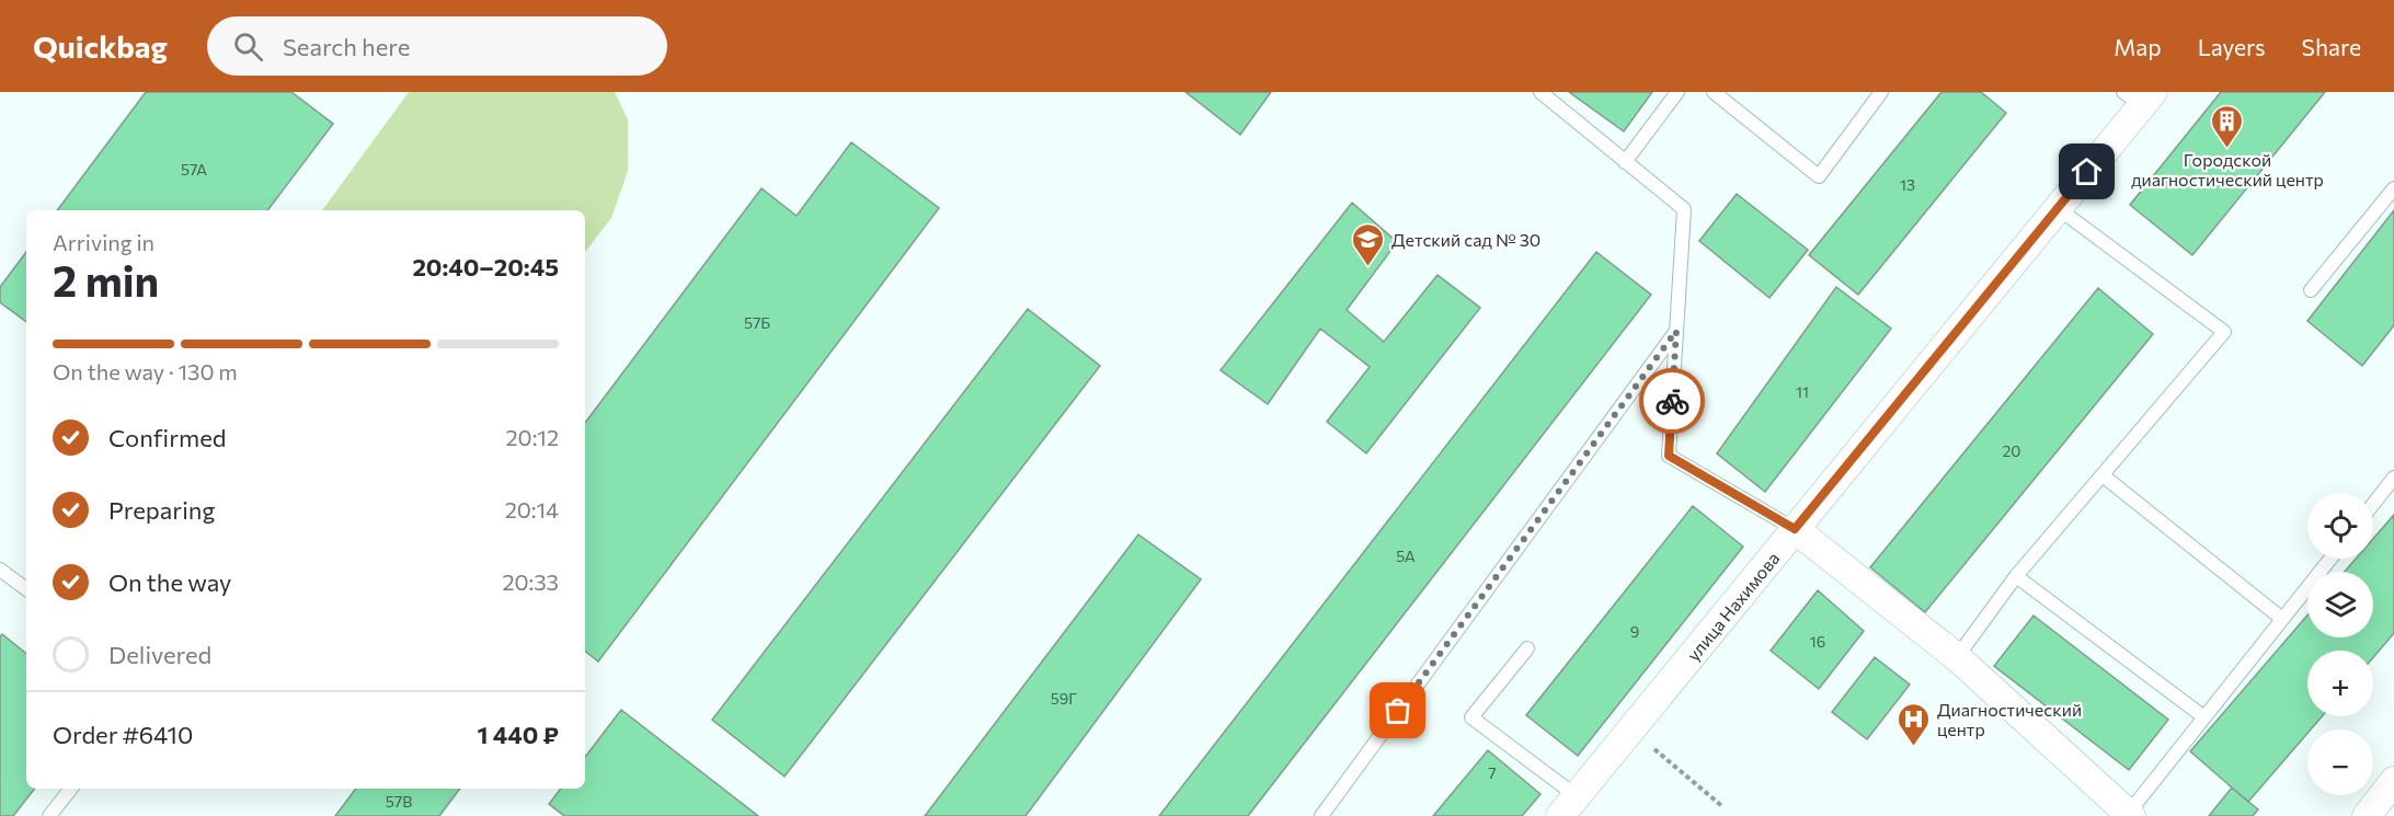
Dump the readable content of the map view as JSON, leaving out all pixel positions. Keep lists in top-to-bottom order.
{
  "streets": {
    "street": ["улица Нахимова"]
  },
  "places": {
    "building": ["Городской диагностический центр"],
    "school or university": ["Детский сад № 30"],
    "hospital": ["Диагностический центр"]
  },
  "house_numbers": [
    "57А",
    "13",
    "57Б",
    "11",
    "20",
    "5А",
    "9",
    "16",
    "59Г",
    "7",
    "57В"
  ],
  "page": {
    "header": "Quickbag",
    "search": "Search here",
    "nav": ["Map", "Layers", "Share"],
    "heading": ["2 min", "Arriving in", "20:40–20:45"],
    "panel": ["Order #6410", "1 440 ₽"],
    "bar": "On the way · 130 m",
    "list": [
      ["Confirmed", "20:12"],
      ["Preparing", "20:14"],
      ["On the way", "20:33"],
      "Delivered"
    ],
    "map_buttons": ["+", "−"]
  }
}
